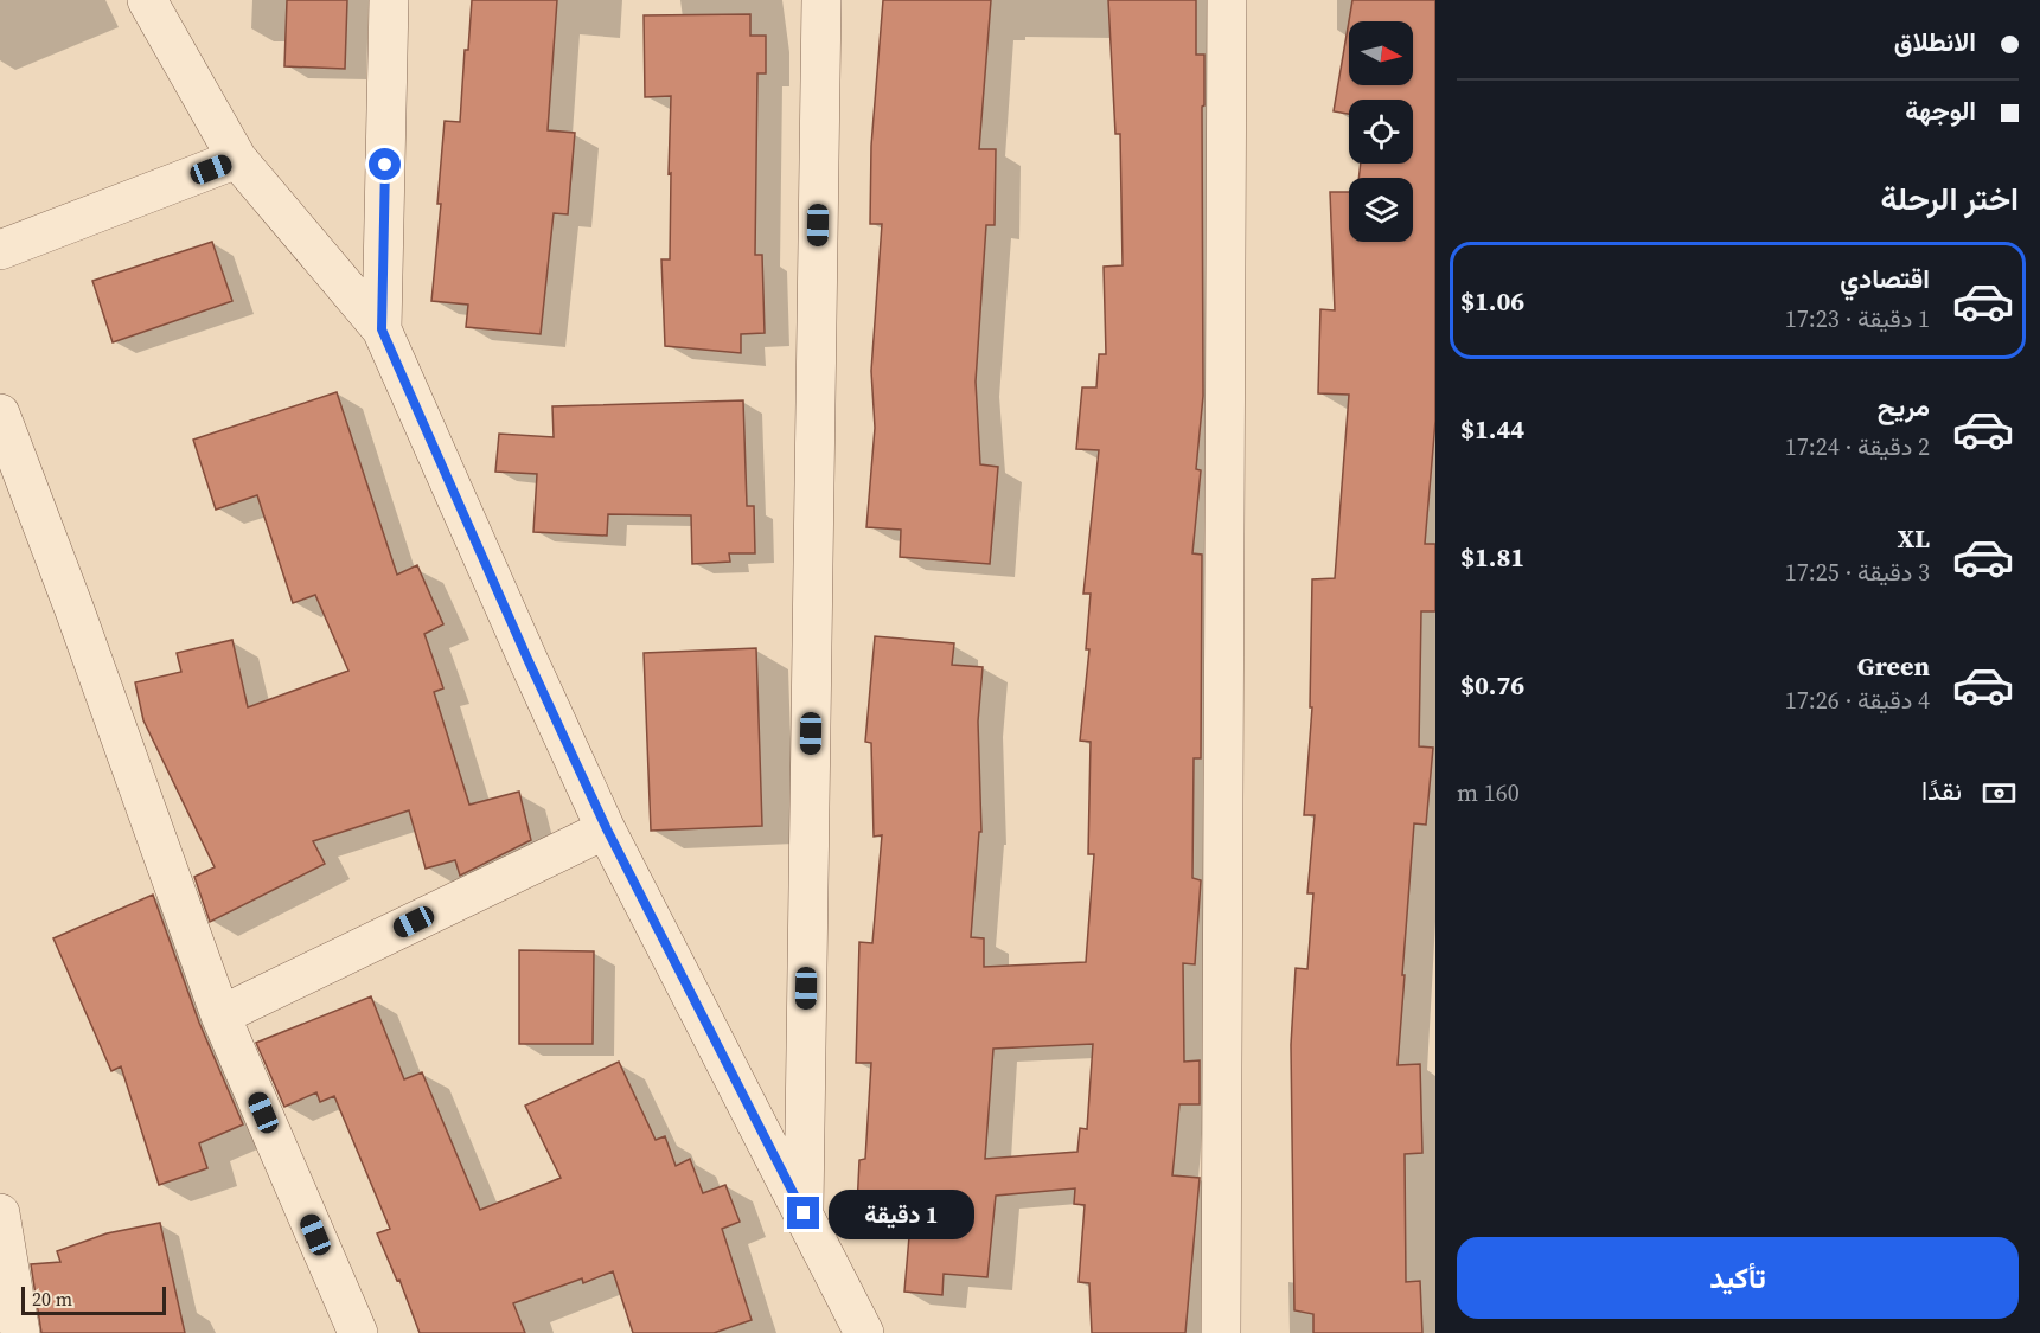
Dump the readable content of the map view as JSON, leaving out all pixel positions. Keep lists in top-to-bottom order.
{
  "scale_bar": "20 m",
  "north": "right",
  "page": {
    "banner": ["الانطلاق", "الوجهة"],
    "heading": "اختر الرحلة",
    "list": [
      {
        "name": "اقتصادي",
        "note": "1 دقيقة · 17:23",
        "value": "$1.06"
      },
      {
        "name": "مريح",
        "note": "2 دقيقة · 17:24",
        "value": "$1.44"
      },
      {
        "name": "XL",
        "note": "3 دقيقة · 17:25",
        "value": "$1.81"
      },
      {
        "name": "Green",
        "note": "4 دقيقة · 17:26",
        "value": "$0.76"
      }
    ],
    "pay": ["نقدًا", "160 m"],
    "bubble": "1 دقيقة",
    "buttons": "تأكيد",
    "scale": "20 m"
  }
}
